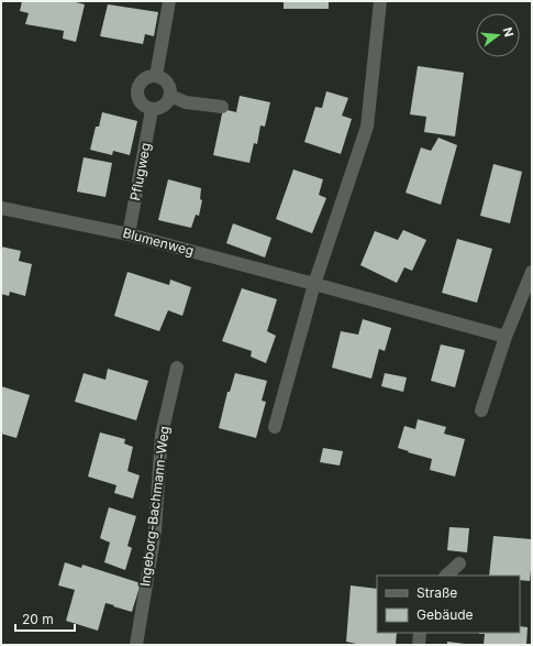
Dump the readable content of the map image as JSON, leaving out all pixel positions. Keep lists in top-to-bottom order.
{
  "streets": {
    "street": ["Pflugweg", "Blumenweg", "Ingeborg-Bachmann-Weg"]
  },
  "crossings": [
    ["Pflugweg", "Blumenweg"]
  ],
  "legend": ["Straße", "Gebäude"],
  "scale_bar": "20 m",
  "north": "right"
}
